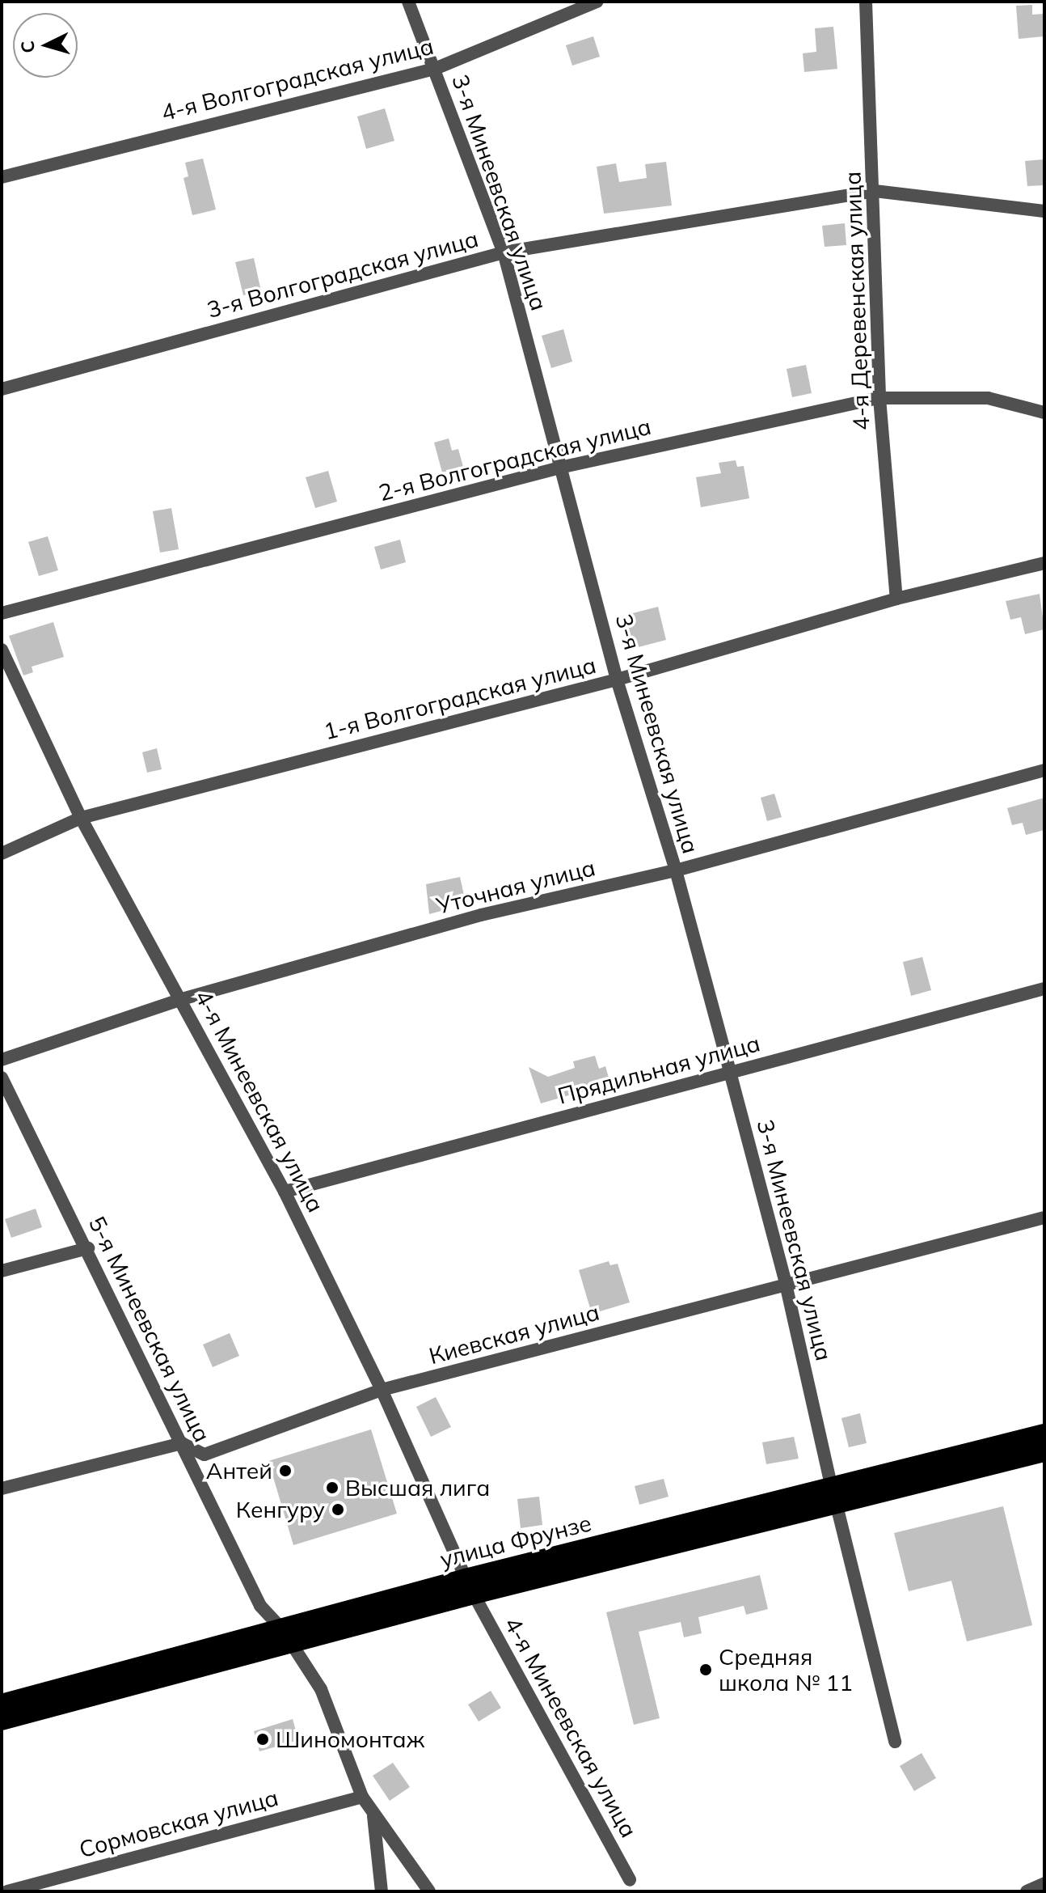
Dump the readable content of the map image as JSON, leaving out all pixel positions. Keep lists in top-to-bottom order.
{
  "streets": {
    "highway": ["улица Фрунзе"],
    "street": [
      "4-я Волгоградская улица",
      "3-я Минеевская улица",
      "3-я Волгоградская улица",
      "4-я Деревенская улица",
      "2-я Волгоградская улица",
      "1-я Волгоградская улица",
      "Уточная улица",
      "Прядильная улица",
      "4-я Минеевская улица",
      "5-я Минеевская улица",
      "Киевская улица",
      "Сормовская улица"
    ]
  },
  "crossings": [
    ["4-я Волгоградская улица", "3-я Минеевская улица"],
    ["3-я Минеевская улица", "3-я Волгоградская улица"],
    ["3-я Минеевская улица", "2-я Волгоградская улица"],
    ["3-я Минеевская улица", "1-я Волгоградская улица"],
    ["3-я Минеевская улица", "Уточная улица"],
    ["3-я Минеевская улица", "Прядильная улица"],
    ["3-я Минеевская улица", "Киевская улица"],
    ["3-я Минеевская улица", "улица Фрунзе"],
    ["3-я Волгоградская улица", "4-я Деревенская улица"],
    ["4-я Деревенская улица", "2-я Волгоградская улица"],
    ["4-я Деревенская улица", "1-я Волгоградская улица"],
    ["1-я Волгоградская улица", "4-я Минеевская улица"],
    ["Уточная улица", "4-я Минеевская улица"],
    ["Прядильная улица", "4-я Минеевская улица"],
    ["4-я Минеевская улица", "Киевская улица"],
    ["4-я Минеевская улица", "улица Фрунзе"],
    ["5-я Минеевская улица", "Киевская улица"],
    ["5-я Минеевская улица", "улица Фрунзе"],
    ["5-я Минеевская улица", "Сормовская улица"]
  ],
  "places": [
    "Антей",
    "Высшая лига",
    "Кенгуру",
    "Средняя школа № 11",
    "Шиномонтаж"
  ],
  "north": "left"
}
